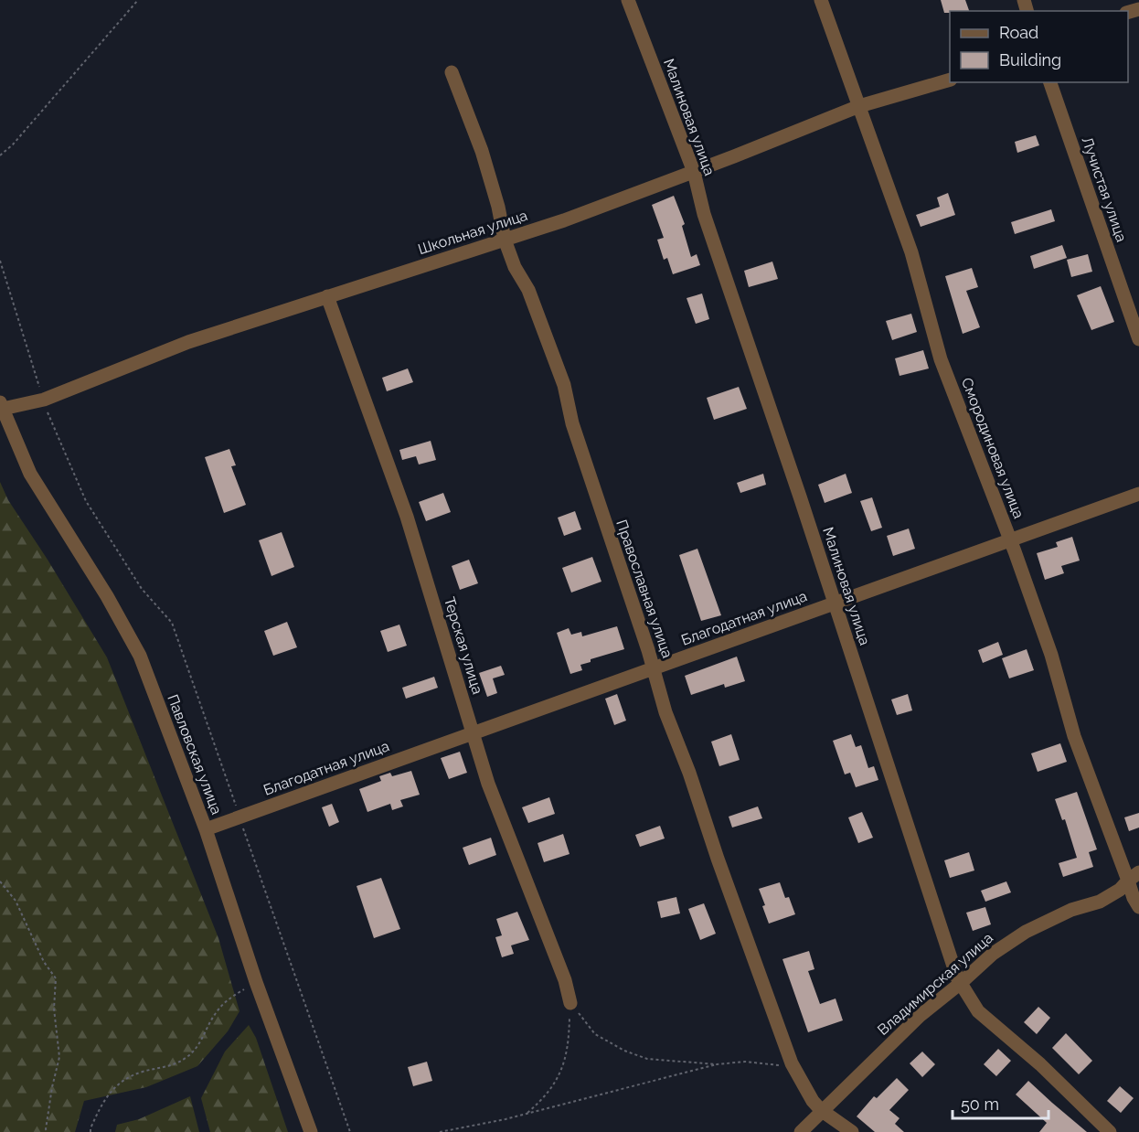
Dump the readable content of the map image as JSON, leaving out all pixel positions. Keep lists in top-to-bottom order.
{
  "streets": {
    "street": [
      "Малиновая улица",
      "Лучистая улица",
      "Школьная улица",
      "Смородиновая улица",
      "Православная улица",
      "Благодатная улица",
      "Терская улица",
      "Павловская улица",
      "Владимирская улица"
    ]
  },
  "crossings": [
    ["Малиновая улица", "Школьная улица"],
    ["Малиновая улица", "Благодатная улица"],
    ["Малиновая улица", "Владимирская улица"],
    ["Школьная улица", "Смородиновая улица"],
    ["Школьная улица", "Православная улица"],
    ["Школьная улица", "Терская улица"],
    ["Школьная улица", "Павловская улица"],
    ["Смородиновая улица", "Благодатная улица"],
    ["Смородиновая улица", "Владимирская улица"],
    ["Православная улица", "Благодатная улица"],
    ["Православная улица", "Владимирская улица"],
    ["Благодатная улица", "Терская улица"],
    ["Благодатная улица", "Павловская улица"]
  ],
  "legend": ["Road", "Building"],
  "scale_bar": "50 m"
}
